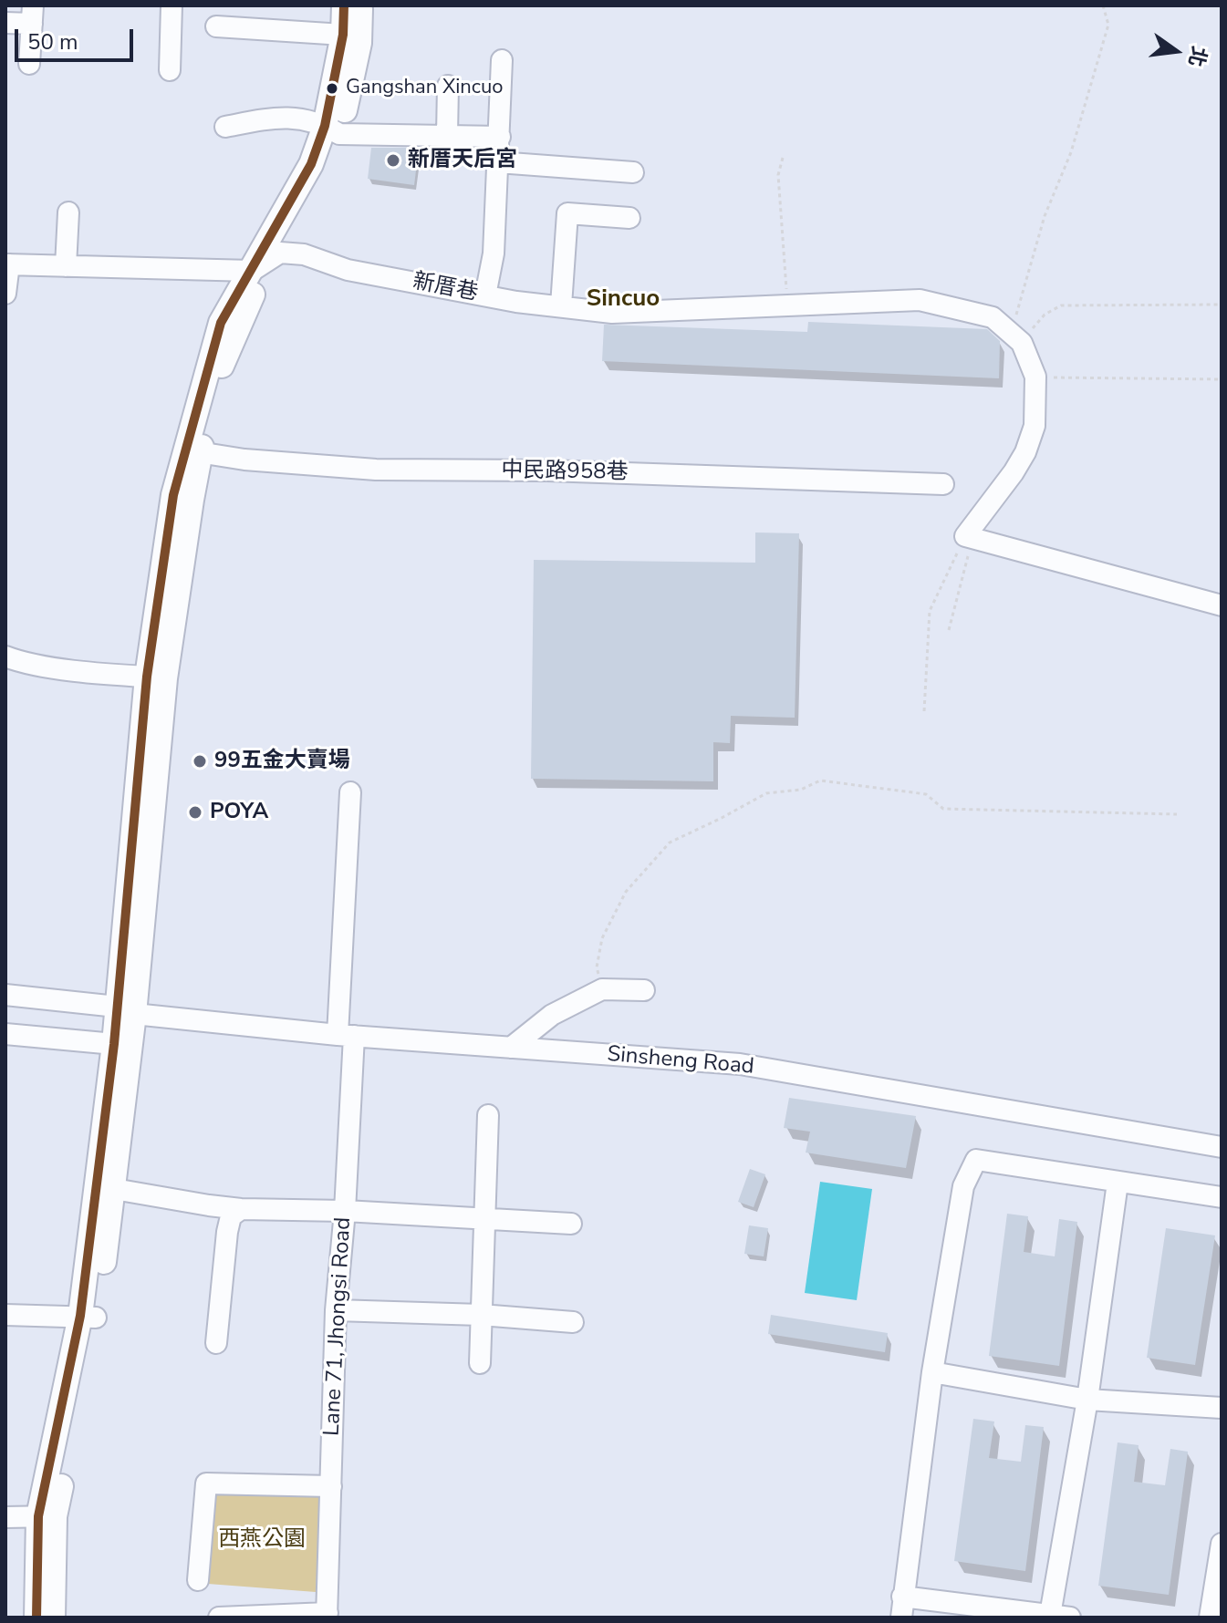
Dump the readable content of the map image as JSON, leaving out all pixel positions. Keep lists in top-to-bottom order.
{
  "streets": {
    "street": [
      "新厝巷",
      "中民路958巷",
      "Sinsheng Road",
      "Lane 71, Jhongsi Road"
    ]
  },
  "crossings": [
    ["Sinsheng Road", "Lane 71, Jhongsi Road"]
  ],
  "districts": ["Sincuo"],
  "parks": ["西燕公園"],
  "places": [
    "Gangshan Xincuo",
    "新厝天后宮",
    "99五金大賣場",
    "POYA"
  ],
  "scale_bar": "50 m",
  "north": "right"
}
